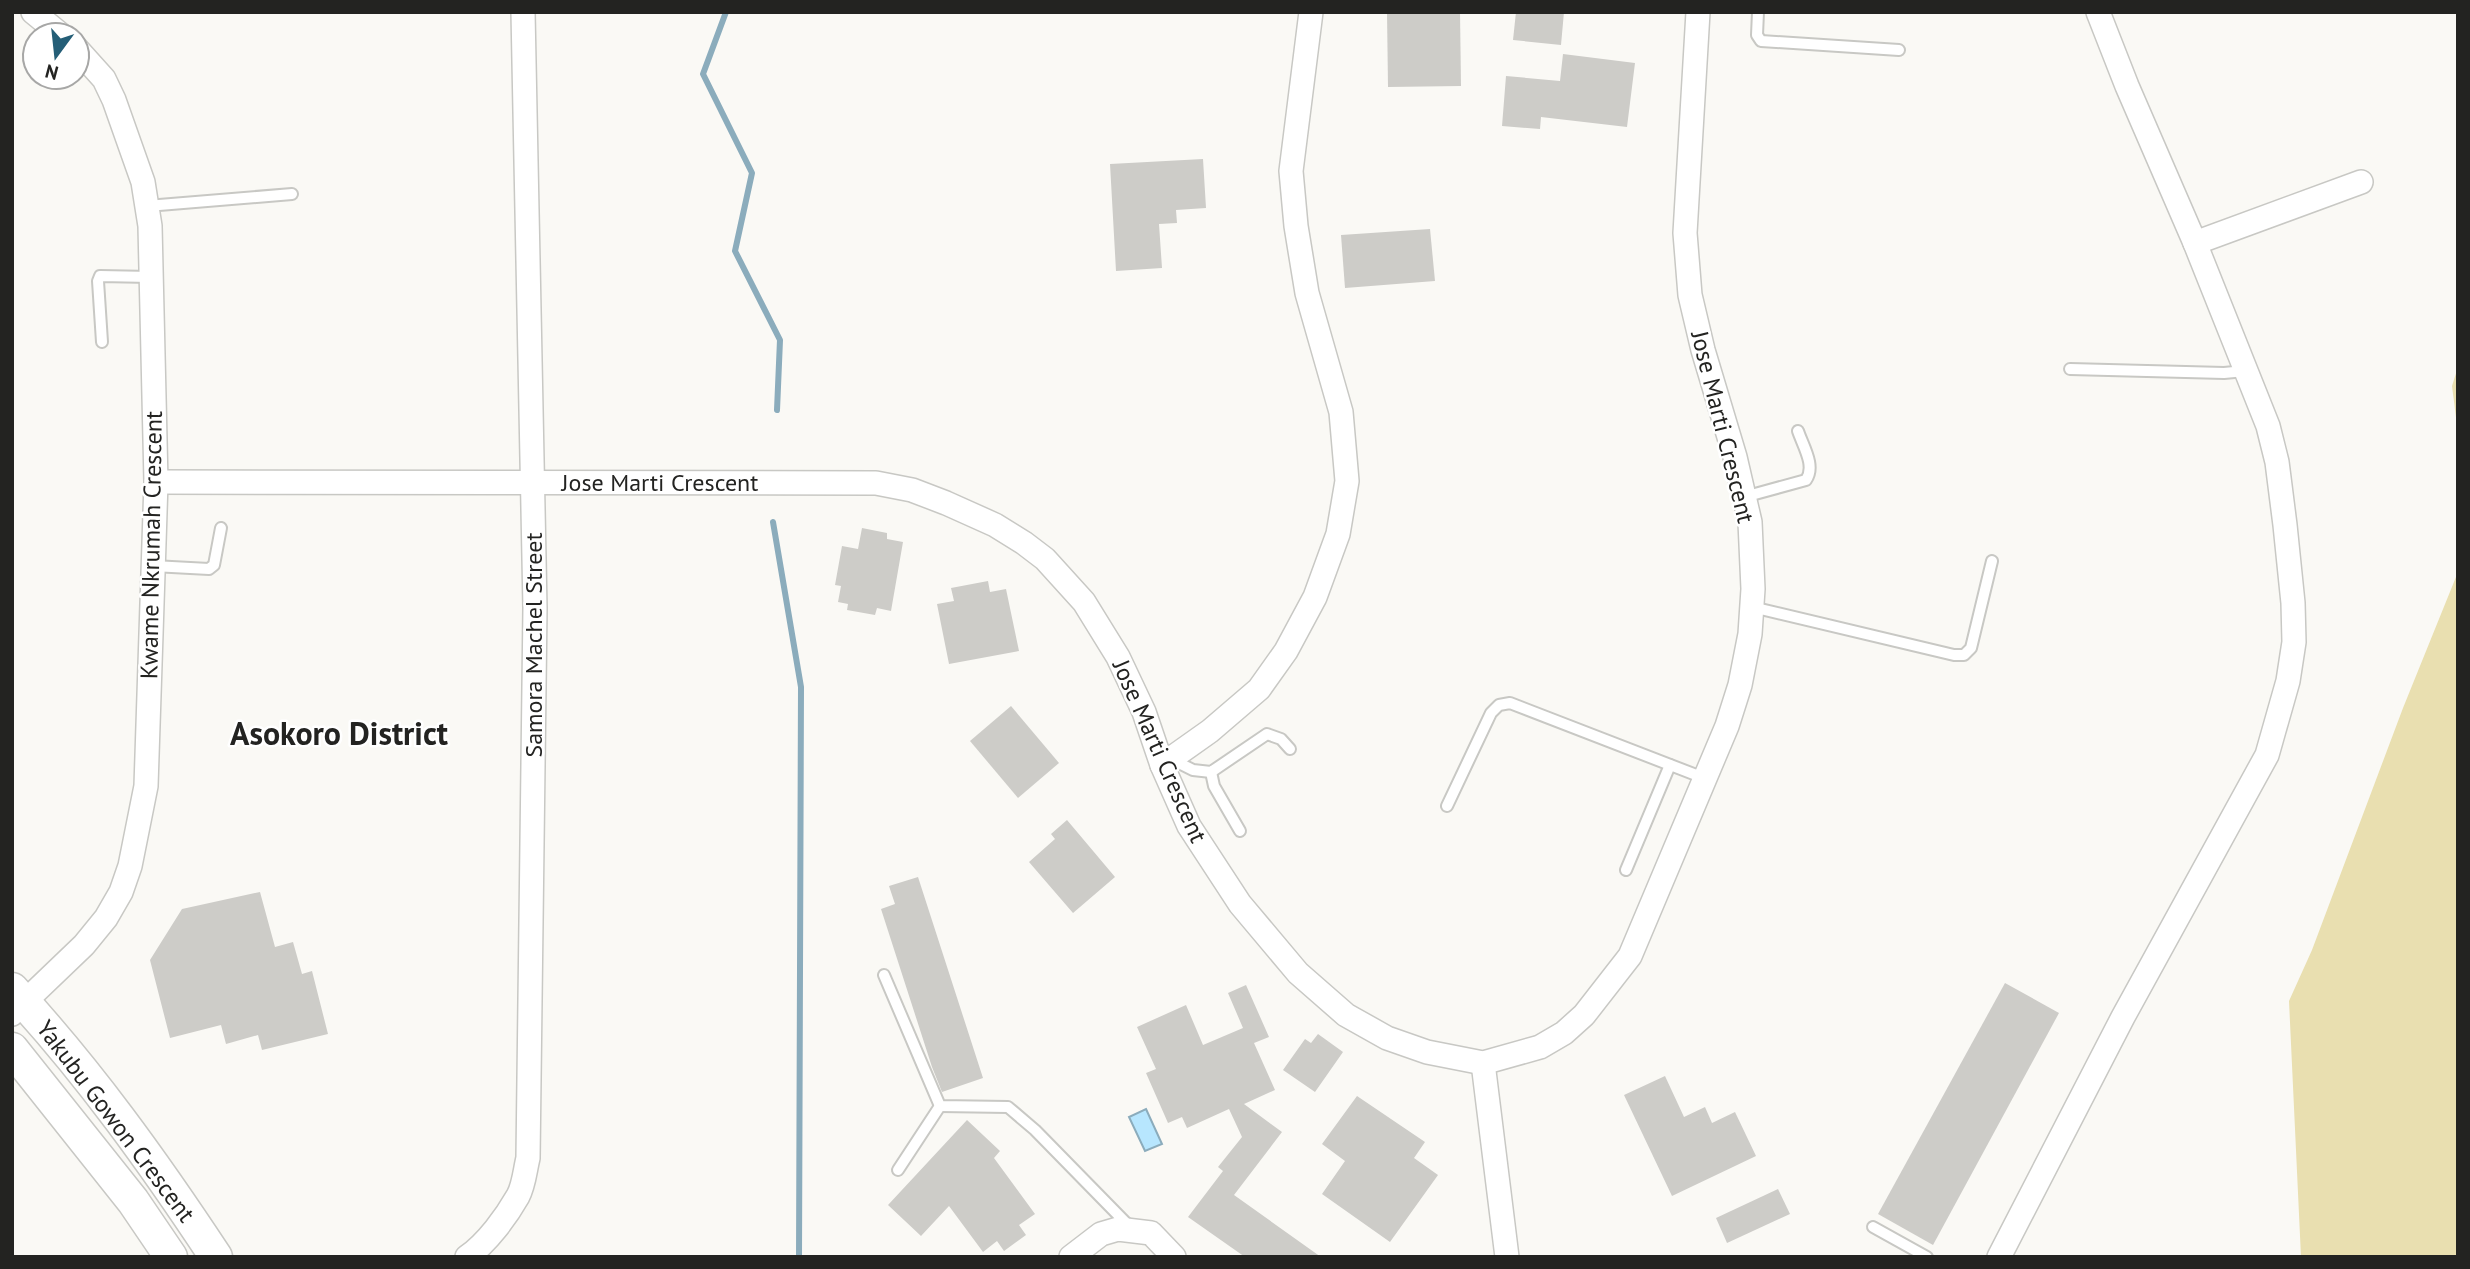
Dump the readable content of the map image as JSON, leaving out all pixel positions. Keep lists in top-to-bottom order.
{
  "streets": {
    "main road": ["Yakubu Gowon Crescent"],
    "street": ["Jose Marti Crescent", "Kwame Nkrumah Crescent", "Samora Machel Street"]
  },
  "crossings": [
    ["Jose Marti Crescent", "Kwame Nkrumah Crescent"],
    ["Jose Marti Crescent", "Samora Machel Street"],
    ["Kwame Nkrumah Crescent", "Yakubu Gowon Crescent"]
  ],
  "districts": ["Asokoro District"],
  "north": "bottom"
}
